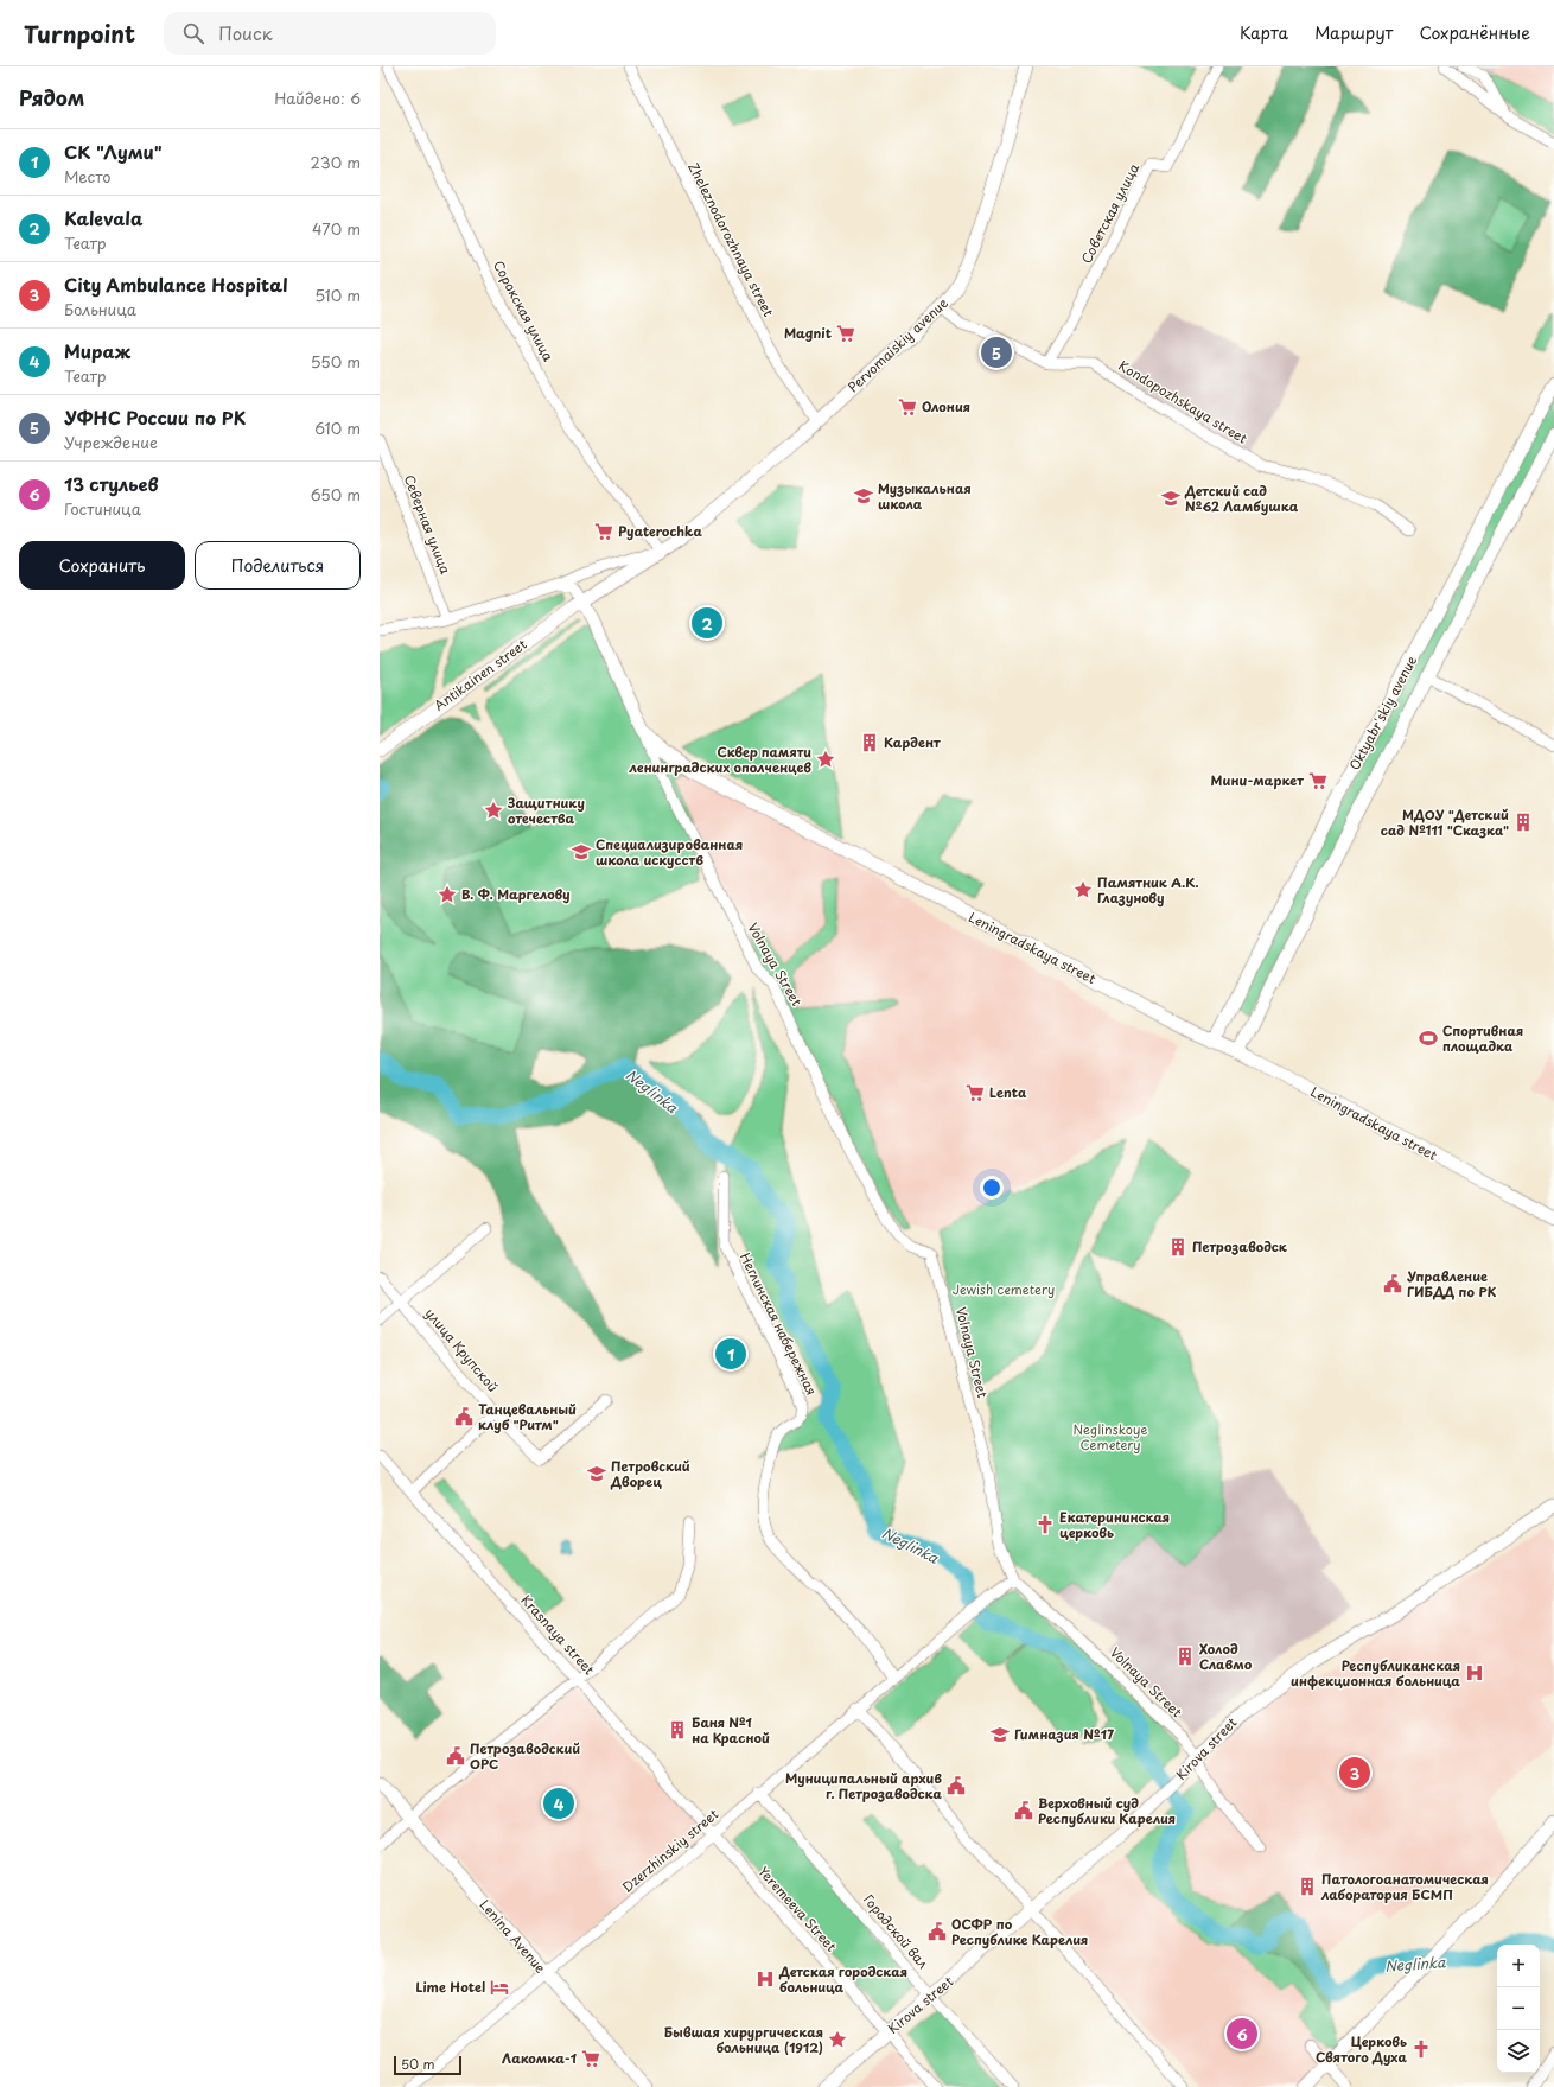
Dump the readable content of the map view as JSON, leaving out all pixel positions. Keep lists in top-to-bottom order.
{
  "streets": {
    "main road": [
      "Pervomaiskiy avenue",
      "Antikainen street",
      "Oktyabr'skiy avenue",
      "Leningradskaya street",
      "Kirova street",
      "Lenina Avenue"
    ],
    "street": [
      "Советская улица",
      "Zheleznodorozhnaya street",
      "Сорокская улица",
      "Kondopozhskaya street",
      "Северная улица",
      "Volnaya Street",
      "Неглинская набережная",
      "улица Крупской",
      "Krasnaya street",
      "Dzerzhinskiy street",
      "Yeremeeva Street",
      "Городской вал"
    ]
  },
  "crossings": [
    ["Советская улица", "Kondopozhskaya street"],
    ["Zheleznodorozhnaya street", "Pervomaiskiy avenue"],
    ["Сорокская улица", "Pervomaiskiy avenue"],
    ["Сорокская улица", "Antikainen street"],
    ["Pervomaiskiy avenue", "Kondopozhskaya street"],
    ["Pervomaiskiy avenue", "Antikainen street"],
    ["Antikainen street", "Leningradskaya street"],
    ["Oktyabr'skiy avenue", "Leningradskaya street"],
    ["Leningradskaya street", "Volnaya Street"],
    ["Volnaya Street", "Kirova street"],
    ["Volnaya Street", "Dzerzhinskiy street"],
    ["Неглинская набережная", "Dzerzhinskiy street"],
    ["Krasnaya street", "Dzerzhinskiy street"],
    ["Krasnaya street", "Yeremeeva Street"],
    ["Kirova street", "Yeremeeva Street"],
    ["Kirova street", "Городской вал"],
    ["Dzerzhinskiy street", "Yeremeeva Street"],
    ["Dzerzhinskiy street", "Городской вал"],
    ["Dzerzhinskiy street", "Lenina Avenue"]
  ],
  "water": ["Neglinka"],
  "parks": ["Jewish cemetery", "Neglinskoye Cemetery"],
  "places": {
    "supermarket": [
      "Magnit",
      "Олония",
      "Pyaterochka",
      "Мини-маркет",
      "Lenta",
      "Лакомка-1"
    ],
    "school or university": [
      "Музыкальная школа",
      "Детский сад №62 Ламбушка",
      "Специализированная школа искусств",
      "Петровский Дворец",
      "Гимназия №17"
    ],
    "building": [
      "Кардент",
      "МДОУ \"Детский сад №111 \"Сказка\"",
      "Петрозаводск",
      "Холод Славмо",
      "Баня №1 на Красной",
      "Патологоанатомическая лаборатория БСМП"
    ],
    "place": [
      "Сквер памяти ленинградских ополченцев",
      "Защитнику отечества",
      "Памятник А.К. Глазунову",
      "В. Ф. Маргелову",
      "Бывшая хирургическая больница (1912)"
    ],
    "sports": ["Спортивная площадка"],
    "public building": [
      "Управление ГИБДД по РК",
      "Танцевальный клуб \"Ритм\"",
      "Петрозаводский ОРС",
      "Муниципальный архив г. Петрозаводска",
      "Верховный суд Республики Карелия",
      "ОСФР по Республике Карелия"
    ],
    "church": ["Екатерининская церковь", "Церковь Святого Духа"],
    "hospital": ["Республиканская инфекционная больница", "Детская городская больница"],
    "hotel": ["Lime Hotel"]
  },
  "scale_bar": "50 m",
  "page": {
    "header": "Turnpoint",
    "search": "Поиск",
    "nav": ["Карта", "Маршрут", "Сохранённые"],
    "heading": ["Рядом", "Найдено: 6"],
    "list": [
      {
        "mark": "1",
        "name": "СК \"Луми\"",
        "note": "Место",
        "value": "230 m"
      },
      {
        "mark": "2",
        "name": "Kalevala",
        "note": "Театр",
        "value": "470 m"
      },
      {
        "mark": "3",
        "name": "City Ambulance Hospital",
        "note": "Больница",
        "value": "510 m"
      },
      {
        "mark": "4",
        "name": "Мираж",
        "note": "Театр",
        "value": "550 m"
      },
      {
        "mark": "5",
        "name": "УФНС России по РК",
        "note": "Учреждение",
        "value": "610 m"
      },
      {
        "mark": "6",
        "name": "13 стульев",
        "note": "Гостиница",
        "value": "650 m"
      }
    ],
    "pins": [
      "5",
      "2",
      "1",
      "3",
      "4",
      "6"
    ],
    "buttons": ["Сохранить", "Поделиться"],
    "map_buttons": ["+", "−"],
    "scale": "50 m"
  }
}
